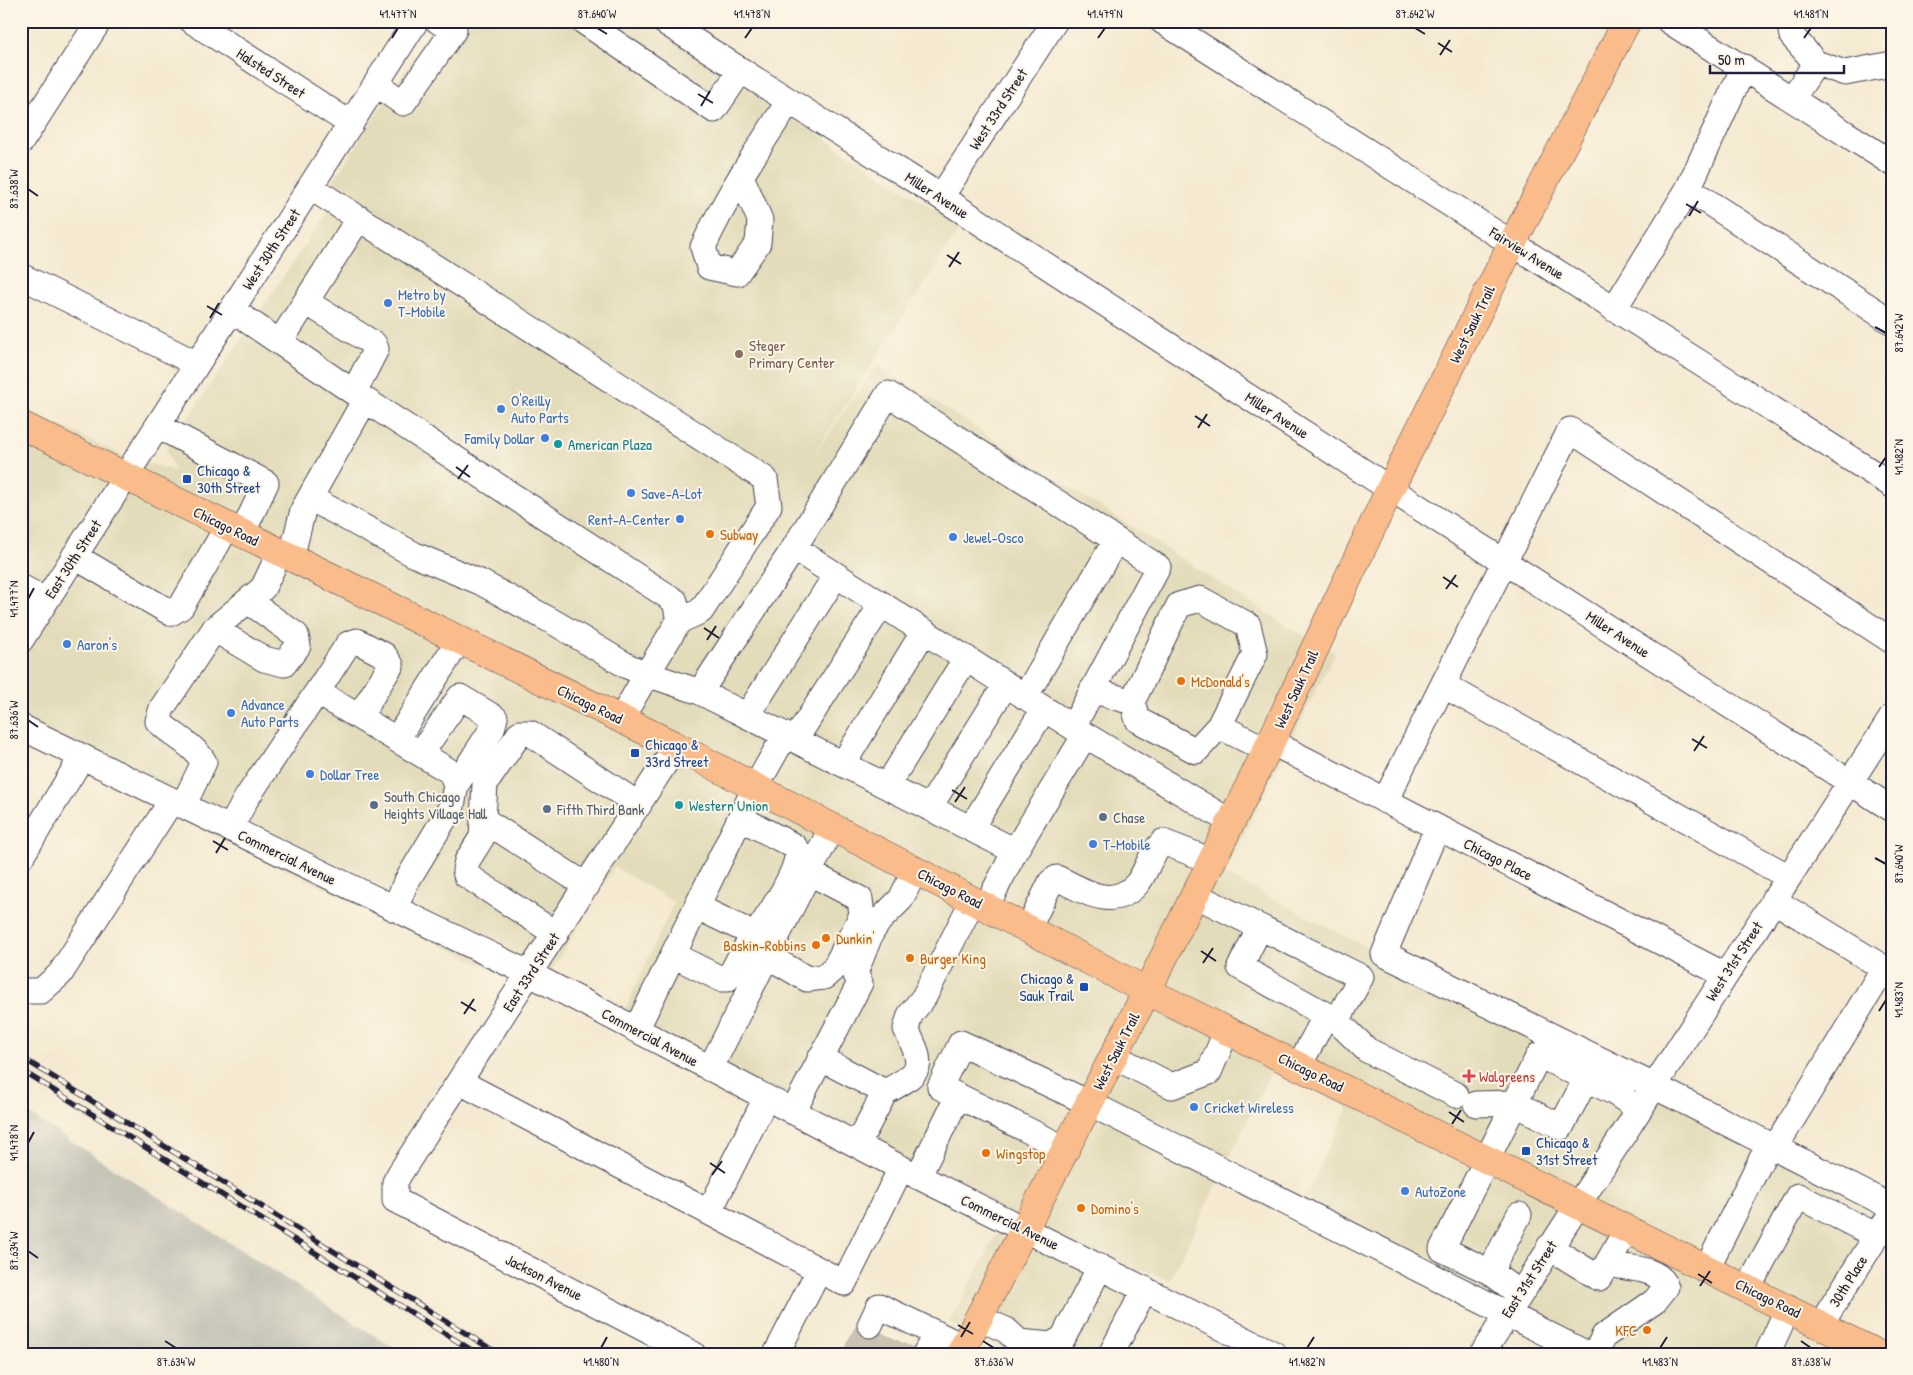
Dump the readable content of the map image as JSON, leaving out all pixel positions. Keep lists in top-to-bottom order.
{
  "streets": {
    "main road": ["West Sauk Trail", "Chicago Road"],
    "street": [
      "Halsted Street",
      "West 33rd Street",
      "Miller Avenue",
      "West 30th Street",
      "Fairview Avenue",
      "East 30th Street",
      "Commercial Avenue",
      "Chicago Place",
      "West 31st Street",
      "East 33rd Street",
      "Jackson Avenue",
      "East 31st Street",
      "30th Place"
    ]
  },
  "crossings": [
    ["Halsted Street", "West 30th Street"],
    ["West 33rd Street", "Miller Avenue"],
    ["Miller Avenue", "West Sauk Trail"],
    ["Miller Avenue", "West 31st Street"],
    ["West 30th Street", "Chicago Road"],
    ["West 30th Street", "East 30th Street"],
    ["Fairview Avenue", "West Sauk Trail"],
    ["West Sauk Trail", "Chicago Road"],
    ["West Sauk Trail", "Commercial Avenue"],
    ["West Sauk Trail", "Chicago Place"],
    ["Chicago Road", "East 30th Street"],
    ["Chicago Road", "West 31st Street"],
    ["Chicago Road", "East 33rd Street"],
    ["Chicago Road", "East 31st Street"],
    ["Chicago Road", "30th Place"],
    ["Commercial Avenue", "East 33rd Street"],
    ["Chicago Place", "West 31st Street"],
    ["West 31st Street", "East 31st Street"],
    ["East 33rd Street", "Jackson Avenue"]
  ],
  "places": {
    "other": [
      "Metro by T-Mobile",
      "Steger Primary Center",
      "O'Reilly Auto Parts",
      "Family Dollar",
      "American Plaza",
      "Save-A-Lot",
      "Rent-A-Center",
      "Subway",
      "Jewel-Osco",
      "Aaron's",
      "McDonald's",
      "Advance Auto Parts",
      "Dollar Tree",
      "South Chicago Heights Village Hall",
      "Western Union",
      "Fifth Third Bank",
      "Chase",
      "T-Mobile",
      "Dunkin'",
      "Baskin-Robbins",
      "Burger King",
      "Cricket Wireless",
      "Wingstop",
      "AutoZone",
      "Domino's",
      "KFC"
    ],
    "transit": [
      "Chicago & 30th Street",
      "Chicago & 33rd Street",
      "Chicago & Sauk Trail",
      "Chicago & 31st Street"
    ],
    "health": ["Walgreens"]
  },
  "scale_bar": "50 m",
  "coordinates": [
    "41.477°N",
    "87.640°W",
    "41.478°N",
    "41.479°N",
    "87.642°W",
    "41.481°N",
    "87.638°W",
    "41.482°N",
    "87.636°W",
    "41.483°N",
    "87.634°W",
    "41.480°N"
  ]
}
